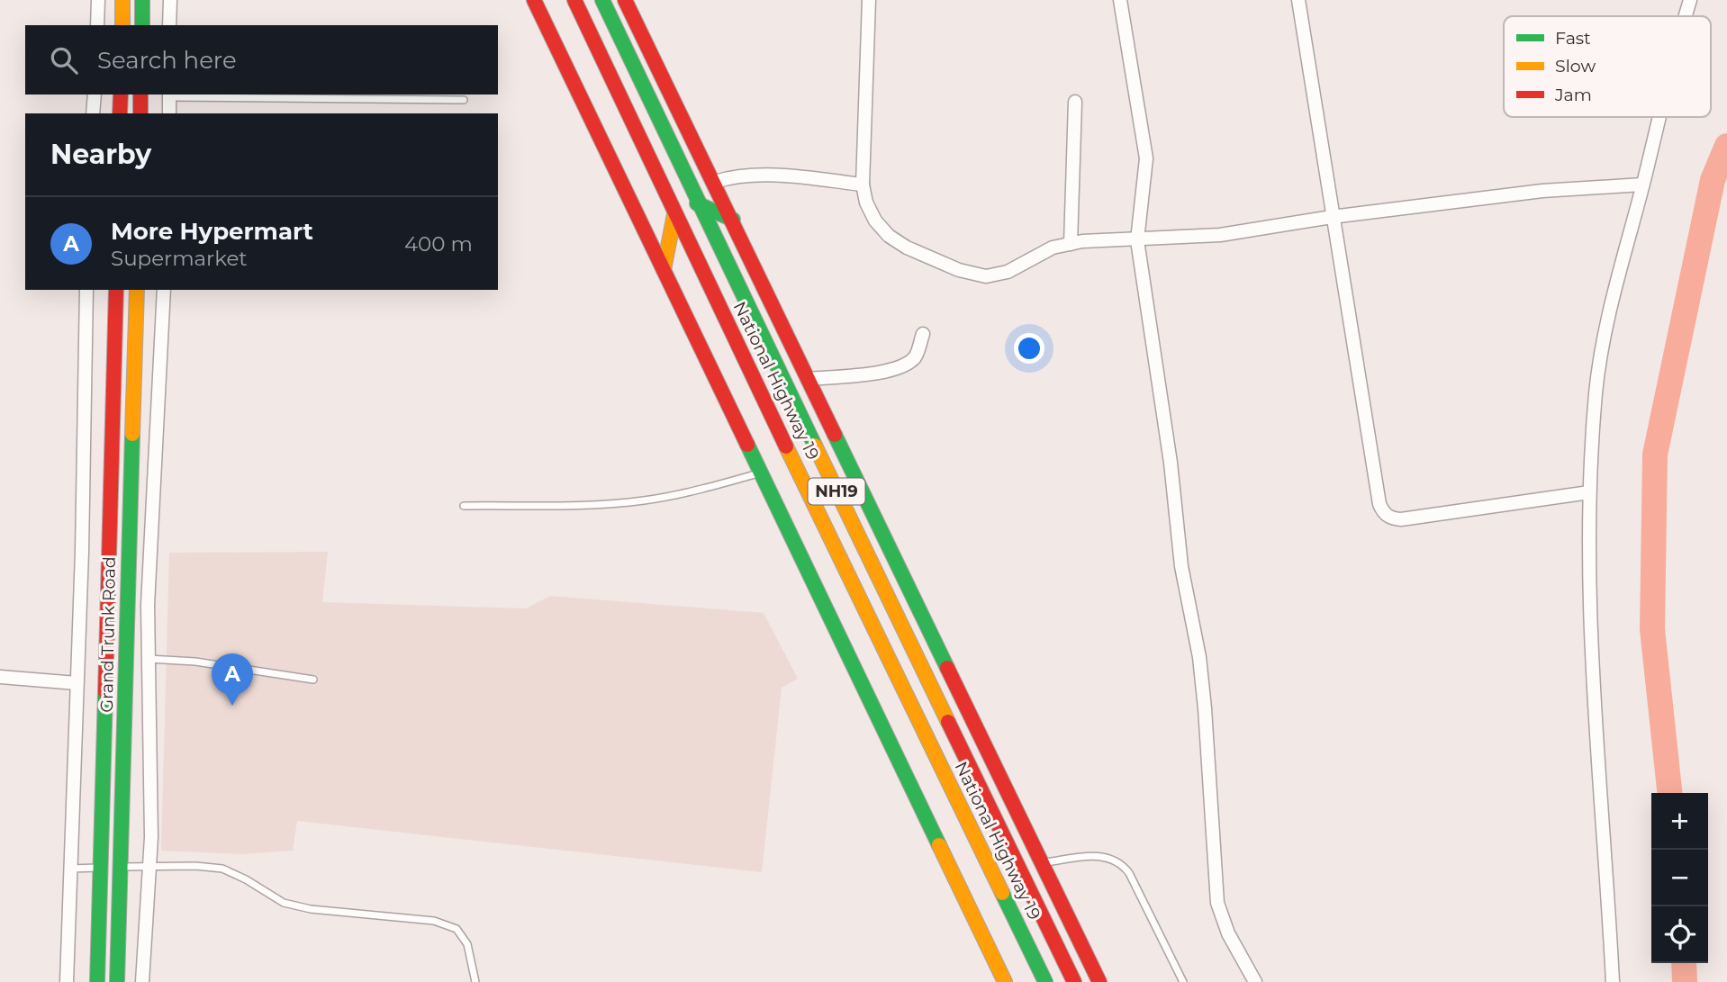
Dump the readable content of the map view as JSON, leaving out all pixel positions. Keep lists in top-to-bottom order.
{
  "streets": {
    "main road": ["National Highway 19", "NH19", "Grand Trunk Road"]
  },
  "legend": ["Fast", "Slow", "Jam"],
  "page": {
    "search": "Search here",
    "heading": "Nearby",
    "list": [
      {
        "mark": "A",
        "name": "More Hypermart",
        "note": "Supermarket",
        "value": "400 m"
      }
    ],
    "pins": "A",
    "map_buttons": ["+", "−"]
  }
}
